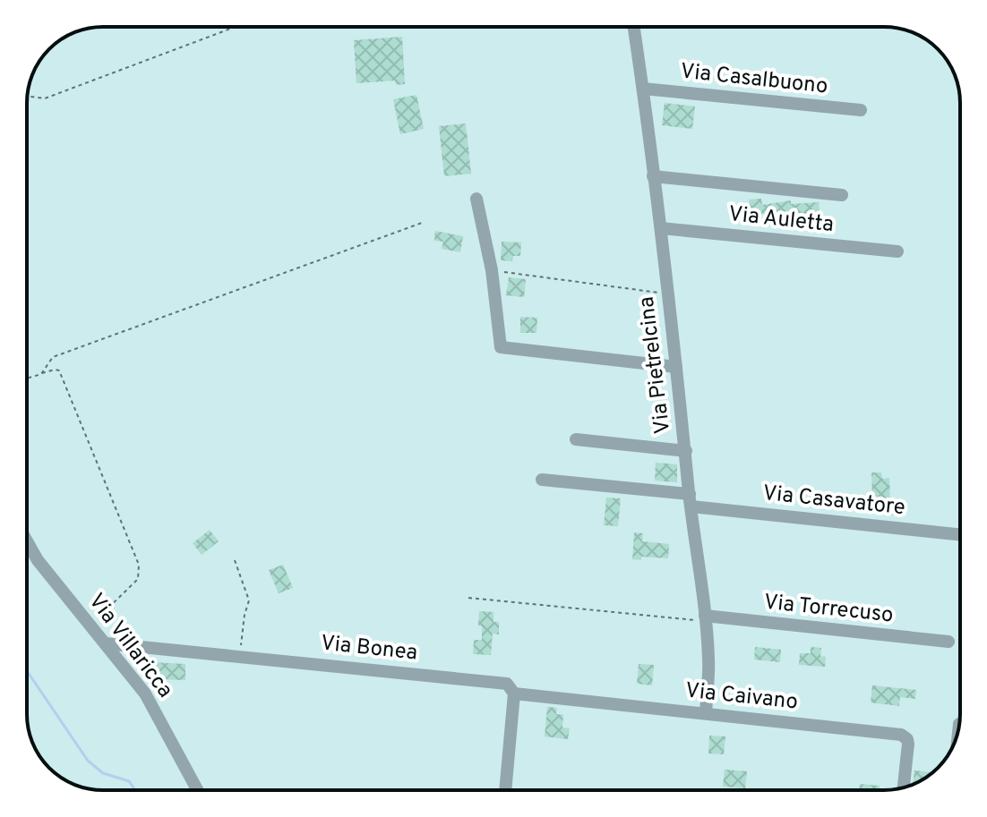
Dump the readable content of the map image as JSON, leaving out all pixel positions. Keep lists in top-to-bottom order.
{
  "streets": {
    "street": [
      "Via Casalbuono",
      "Via Auletta",
      "Via Pietrelcina",
      "Via Casavatore",
      "Via Torrecuso",
      "Via Villaricca",
      "Via Bonea",
      "Via Caivano"
    ]
  },
  "crossings": [
    ["Via Casalbuono", "Via Pietrelcina"],
    ["Via Auletta", "Via Pietrelcina"],
    ["Via Pietrelcina", "Via Casavatore"],
    ["Via Pietrelcina", "Via Torrecuso"],
    ["Via Pietrelcina", "Via Caivano"],
    ["Via Villaricca", "Via Bonea"],
    ["Via Bonea", "Via Caivano"]
  ]
}
